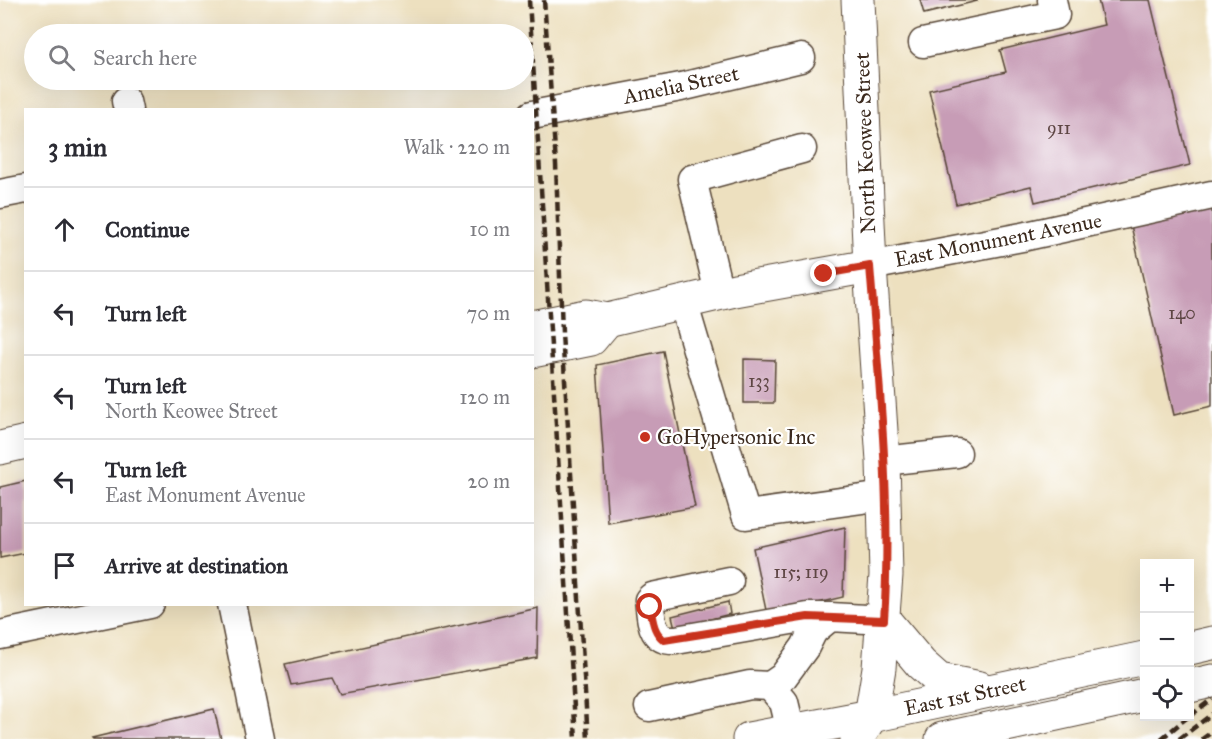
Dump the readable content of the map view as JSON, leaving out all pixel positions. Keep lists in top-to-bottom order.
{
  "streets": {
    "main road": ["North Keowee Street", "East Monument Avenue", "East 1st Street"],
    "street": ["Amelia Street"]
  },
  "crossings": [
    ["North Keowee Street", "East Monument Avenue"],
    ["North Keowee Street", "East 1st Street"]
  ],
  "places": ["GoHypersonic Inc"],
  "house_numbers": [
    "911",
    "140",
    "133",
    "115; 119"
  ],
  "page": {
    "search": "Search here",
    "heading": ["3 min", "Walk · 220 m"],
    "list": [
      ["Continue", "10 m"],
      ["Turn left", "70 m"],
      ["Turn left", "North Keowee Street", "120 m"],
      ["Turn left", "East Monument Avenue", "20 m"],
      "Arrive at destination"
    ],
    "map_buttons": ["+", "−"]
  }
}
